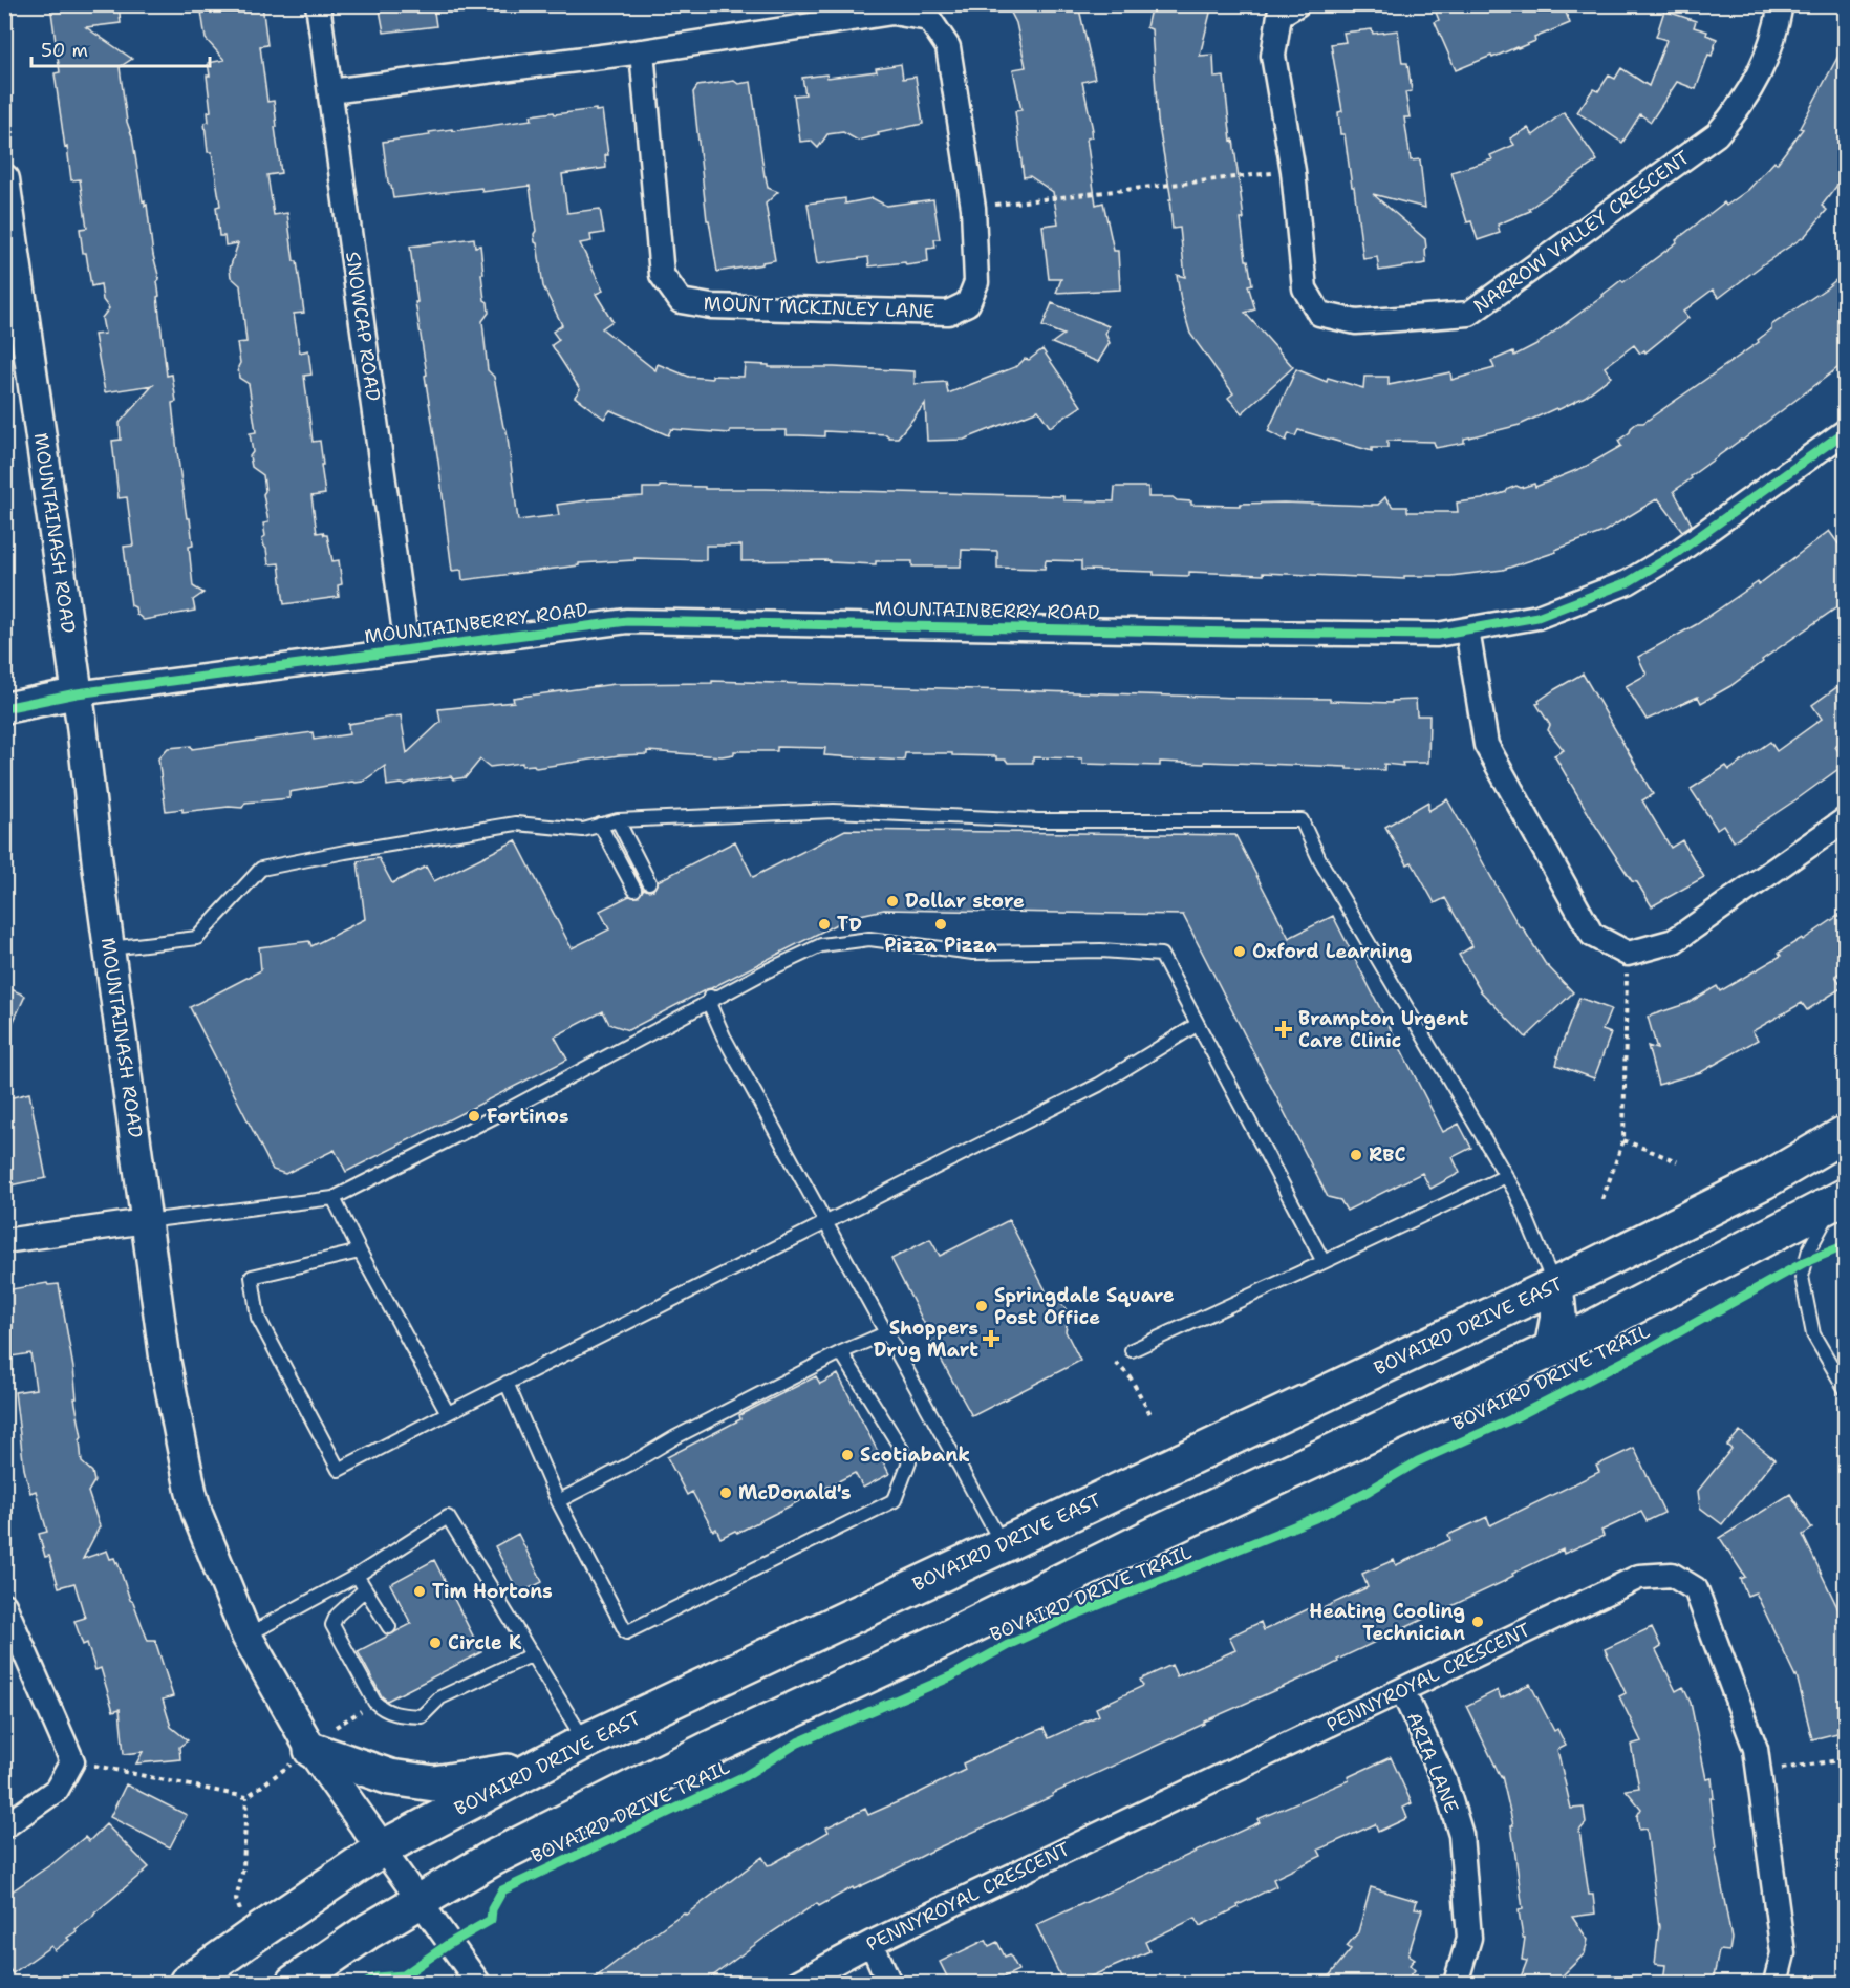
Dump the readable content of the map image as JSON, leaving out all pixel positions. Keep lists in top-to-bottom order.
{
  "streets": {
    "main road": ["BOVAIRD DRIVE EAST"],
    "street": [
      "NARROW VALLEY CRESCENT",
      "MOUNT MCKINLEY LANE",
      "SNOWCAP ROAD",
      "MOUNTAINASH ROAD",
      "MOUNTAINBERRY ROAD",
      "PENNYROYAL CRESCENT",
      "ARIA LANE"
    ],
    "cycle path": ["BOVAIRD DRIVE TRAIL"]
  },
  "crossings": [
    ["MOUNT MCKINLEY LANE", "SNOWCAP ROAD"],
    ["SNOWCAP ROAD", "MOUNTAINBERRY ROAD"],
    ["MOUNTAINASH ROAD", "MOUNTAINBERRY ROAD"],
    ["MOUNTAINASH ROAD", "BOVAIRD DRIVE EAST"],
    ["PENNYROYAL CRESCENT", "ARIA LANE"]
  ],
  "places": {
    "other": [
      "Dollar store",
      "TD",
      "Pizza Pizza",
      "Oxford Learning",
      "Fortinos",
      "RBC",
      "Springdale Square Post Office",
      "Scotiabank",
      "McDonald's",
      "Tim Hortons",
      "Heating Cooling Technician",
      "Circle K"
    ],
    "health": ["Brampton Urgent Care Clinic", "Shoppers Drug Mart"]
  },
  "scale_bar": "50 m"
}
